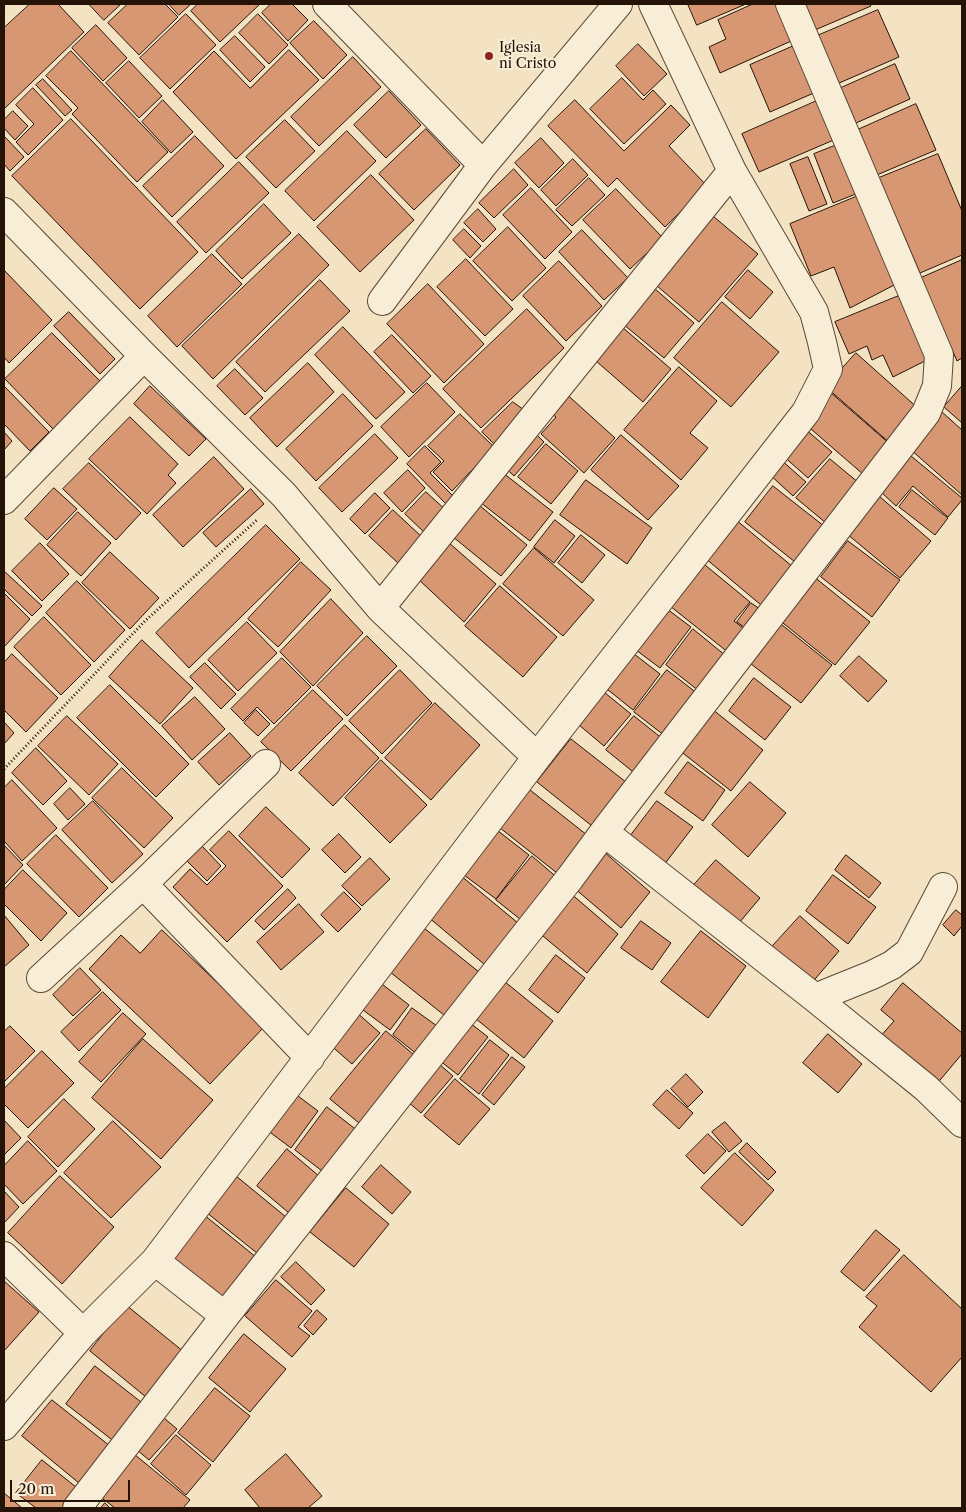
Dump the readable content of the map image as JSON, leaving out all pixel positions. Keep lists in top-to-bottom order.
{
  "places": ["Iglesia ni Cristo"],
  "scale_bar": "20 m"
}
